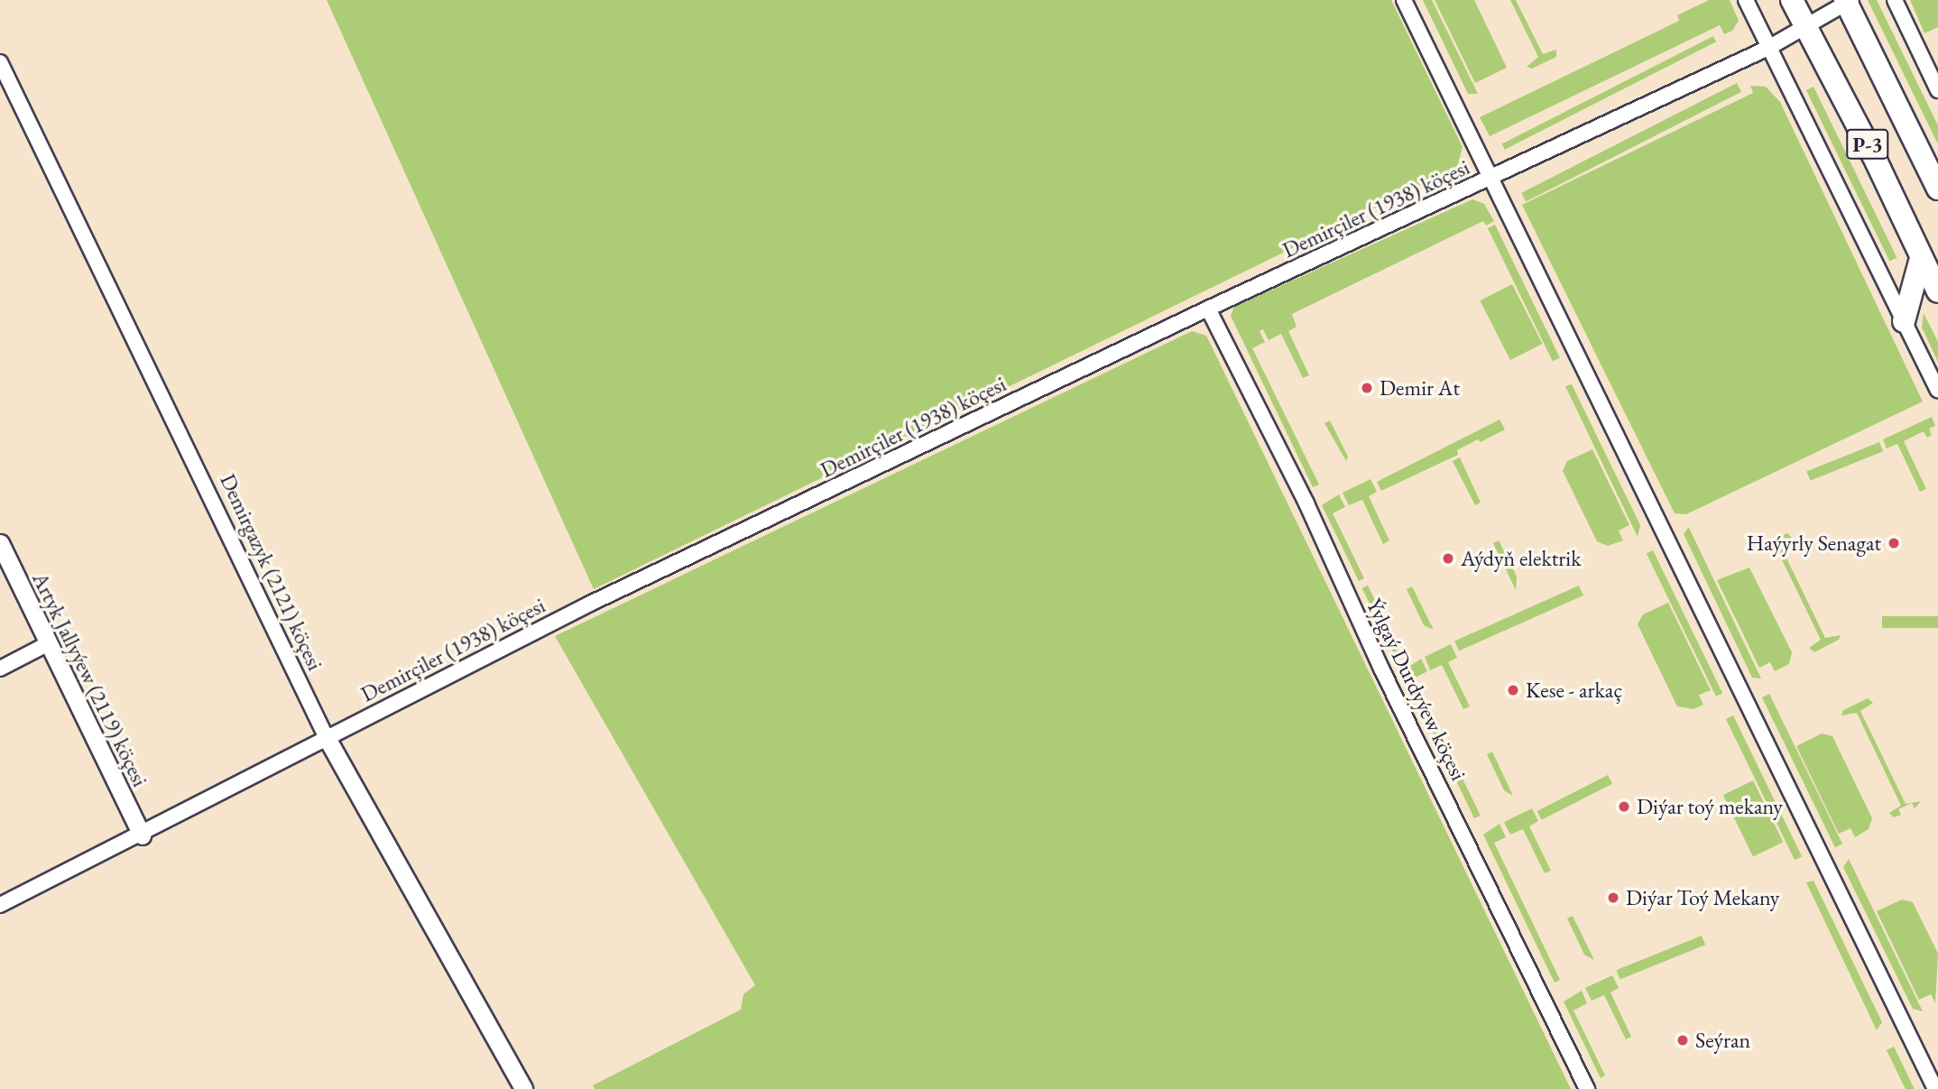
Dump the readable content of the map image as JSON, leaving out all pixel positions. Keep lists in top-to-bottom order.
{
  "streets": {
    "highway": ["P-3"],
    "street": [
      "Demirçiler (1938) köçesi",
      "Demirgazyk (2121) köçesi",
      "Artyk Jallyýew (2119) köçesi",
      "Ýylgaý Durdyýew köçesi"
    ]
  },
  "crossings": [
    ["P-3", "Demirçiler (1938) köçesi"],
    ["Demirçiler (1938) köçesi", "Demirgazyk (2121) köçesi"],
    ["Demirçiler (1938) köçesi", "Artyk Jallyýew (2119) köçesi"],
    ["Demirçiler (1938) köçesi", "Ýylgaý Durdyýew köçesi"]
  ],
  "places": [
    "Demir At",
    "Haýyrly Senagat",
    "Aýdyň elektrik",
    "Kese - arkaç",
    "Diýar toý mekany",
    "Diýar Toý Mekany",
    "Seýran"
  ]
}
